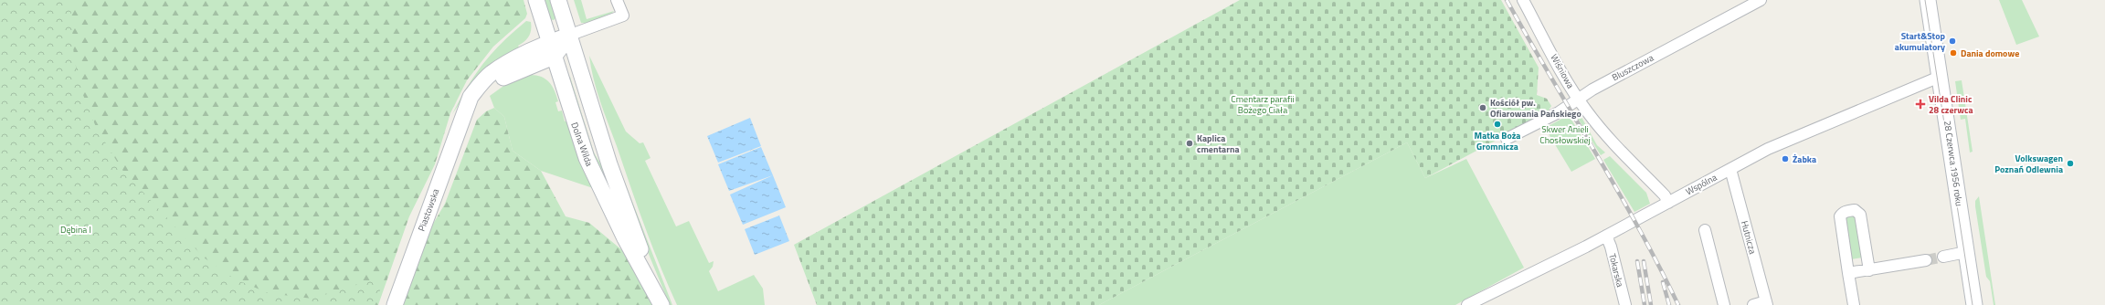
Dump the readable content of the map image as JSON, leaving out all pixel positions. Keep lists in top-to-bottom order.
{
  "streets": {
    "street": [
      "Bluszczowa",
      "Wiśniowa",
      "Dolna Wilda",
      "28 Czerwca 1956 roku",
      "Wspólna",
      "Piastowska",
      "Hutnicza",
      "Tokarska"
    ]
  },
  "crossings": [
    ["Bluszczowa", "Wiśniowa"],
    ["Wiśniowa", "Wspólna"],
    ["Dolna Wilda", "Piastowska"],
    ["28 Czerwca 1956 roku", "Wspólna"],
    ["Wspólna", "Hutnicza"],
    ["Wspólna", "Tokarska"]
  ],
  "parks": ["Cmentarz parafii Bożego Ciała", "Skwer Anieli Chosłowskiej", "Dębina I"],
  "places": {
    "other": [
      "Start&Stop akumulatory",
      "Dania domowe",
      "Kościół pw. Ofiarowania Pańskiego",
      "Matka Boża Gromnicza",
      "Kaplica cmentarna",
      "Żabka",
      "Volkswagen Poznań Odlewnia"
    ],
    "health": ["Vilda Clinic 28 czerwca"]
  }
}
